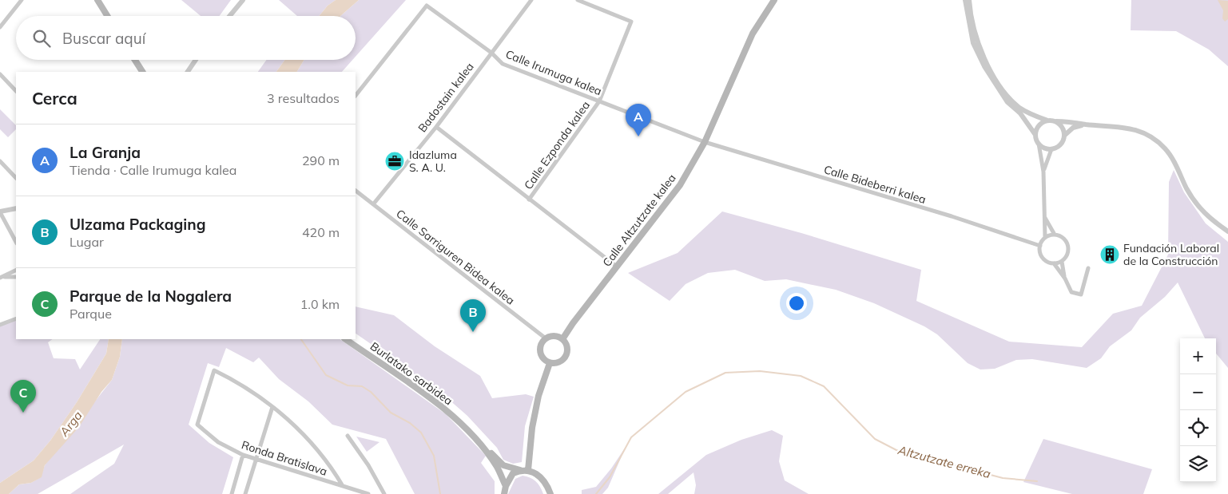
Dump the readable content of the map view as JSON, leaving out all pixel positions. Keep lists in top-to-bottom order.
{
  "streets": {
    "main road": ["Calle Altzutzate kalea", "Burlatako sarbidea"],
    "street": [
      "Calle Irumuga kalea",
      "Badostain kalea",
      "Calle Ezponda kalea",
      "Calle Bideberri kalea",
      "Calle Sarriguren Bidea kalea",
      "Ronda Bratislava"
    ]
  },
  "crossings": [
    ["Calle Irumuga kalea", "Badostain kalea"],
    ["Calle Irumuga kalea", "Calle Ezponda kalea"],
    ["Calle Irumuga kalea", "Calle Bideberri kalea"],
    ["Calle Irumuga kalea", "Calle Altzutzate kalea"],
    ["Badostain kalea", "Calle Sarriguren Bidea kalea"],
    ["Calle Bideberri kalea", "Calle Altzutzate kalea"],
    ["Calle Altzutzate kalea", "Calle Sarriguren Bidea kalea"]
  ],
  "water": ["Arga", "Altzutzate erreka"],
  "places": {
    "office": ["Idazluma S. A. U."],
    "building": ["Fundación Laboral de la Construcción"]
  },
  "page": {
    "search": "Buscar aquí",
    "heading": ["Cerca", "3 resultados"],
    "pins": ["A", "B", "C"],
    "list": [
      {
        "mark": "A",
        "name": "La Granja",
        "note": "Tienda · Calle Irumuga kalea",
        "value": "290 m"
      },
      {
        "mark": "B",
        "name": "Ulzama Packaging",
        "note": "Lugar",
        "value": "420 m"
      },
      {
        "mark": "C",
        "name": "Parque de la Nogalera",
        "note": "Parque",
        "value": "1.0 km"
      }
    ],
    "map_buttons": ["+", "−"]
  }
}
